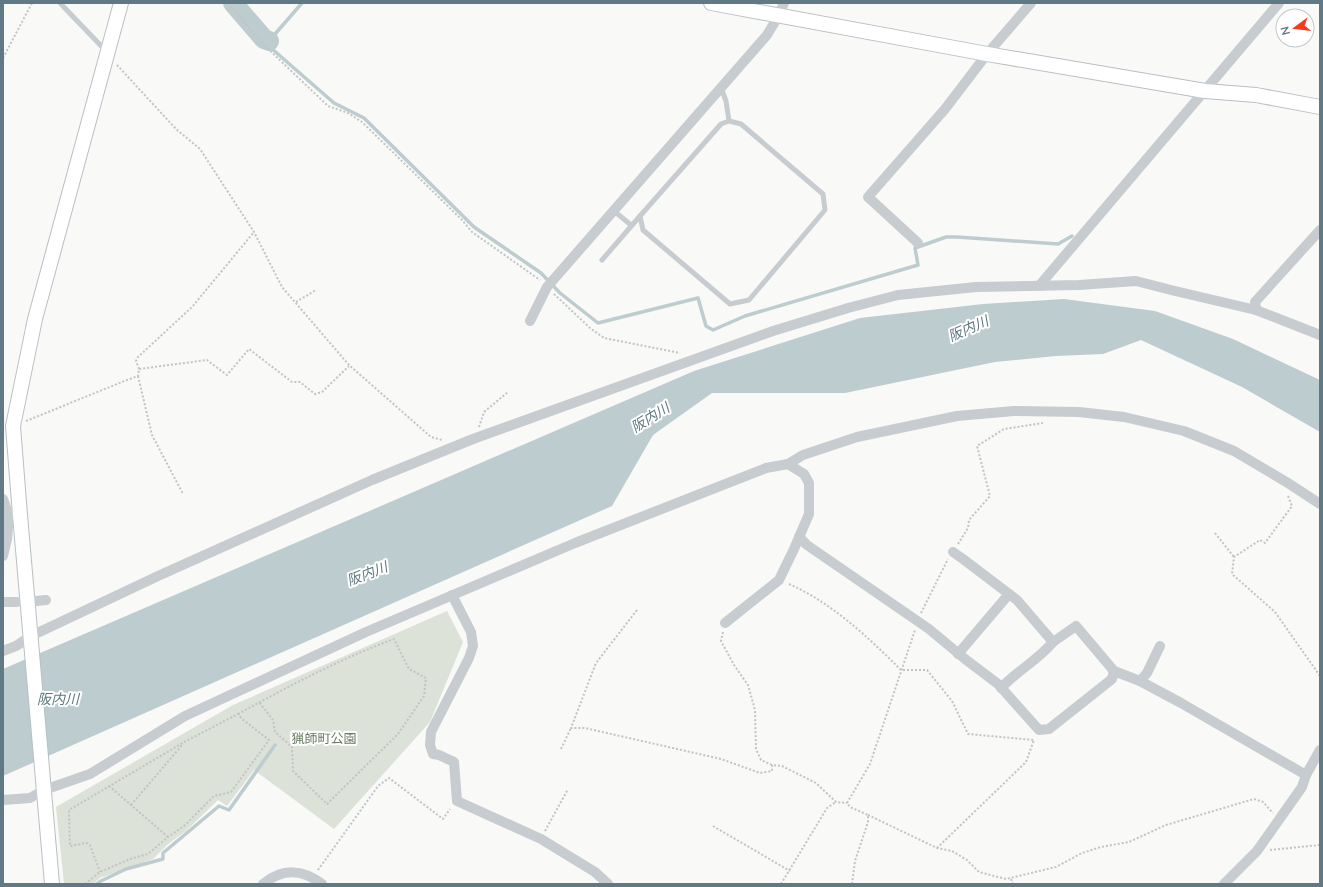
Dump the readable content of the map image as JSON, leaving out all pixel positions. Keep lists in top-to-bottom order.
{
  "water": ["阪内川"],
  "parks": ["猟師町公園"],
  "north": "left"
}
